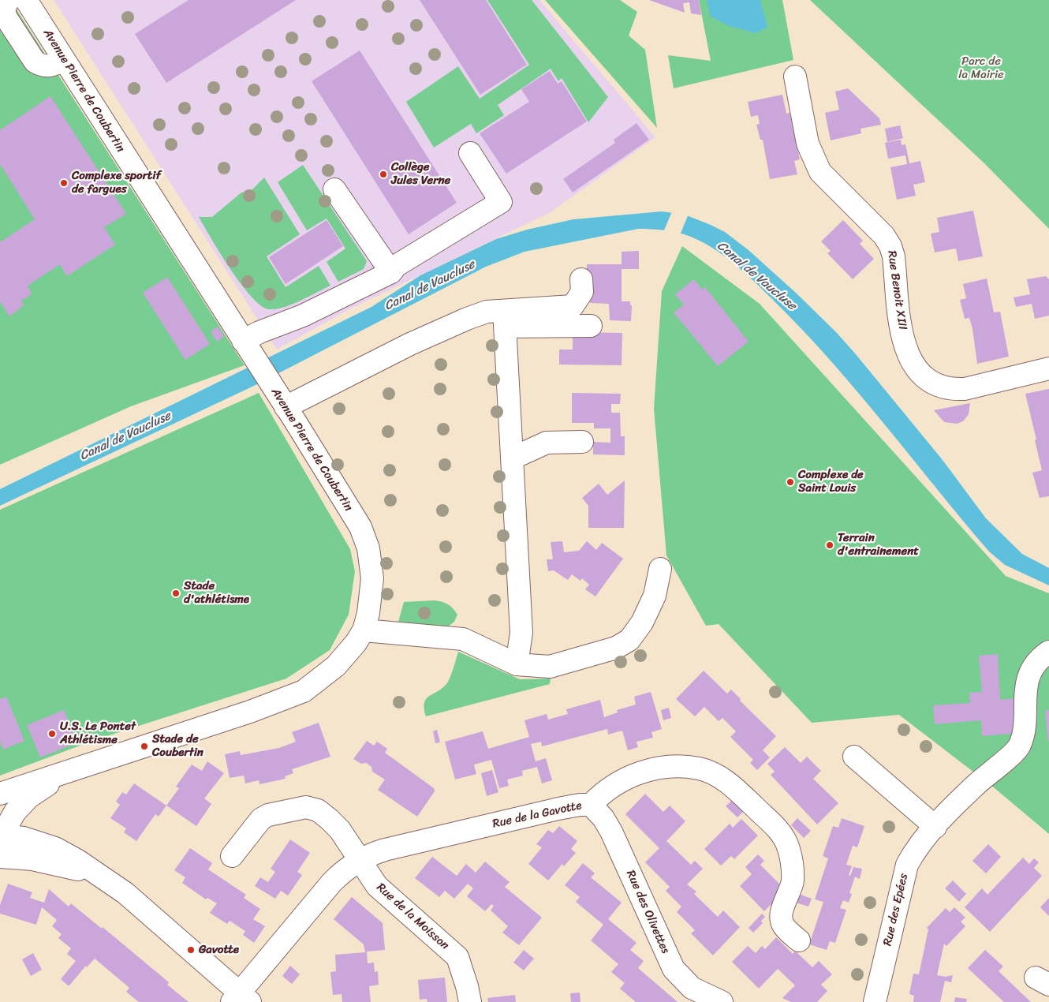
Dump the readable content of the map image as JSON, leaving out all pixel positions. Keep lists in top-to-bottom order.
{
  "streets": {
    "street": [
      "Avenue Pierre de Coubertin",
      "Rue Benoit XIII",
      "Rue de la Gavotte",
      "Rue des Epées",
      "Rue des Olivettes",
      "Rue de la Moisson"
    ]
  },
  "crossings": [
    ["Rue de la Gavotte", "Rue des Olivettes"],
    ["Rue de la Gavotte", "Rue de la Moisson"]
  ],
  "water": ["Canal de Vaucluse"],
  "parks": ["Parc de la Mairie"],
  "places": [
    "Collège Jules Verne",
    "Complexe sportif de fargues",
    "Complexe de Saint Louis",
    "Terrain d'entrainement",
    "Stade d'athlétisme",
    "U.S. Le Pontet Athlétisme",
    "Stade de Coubertin",
    "Gavotte"
  ]
}
